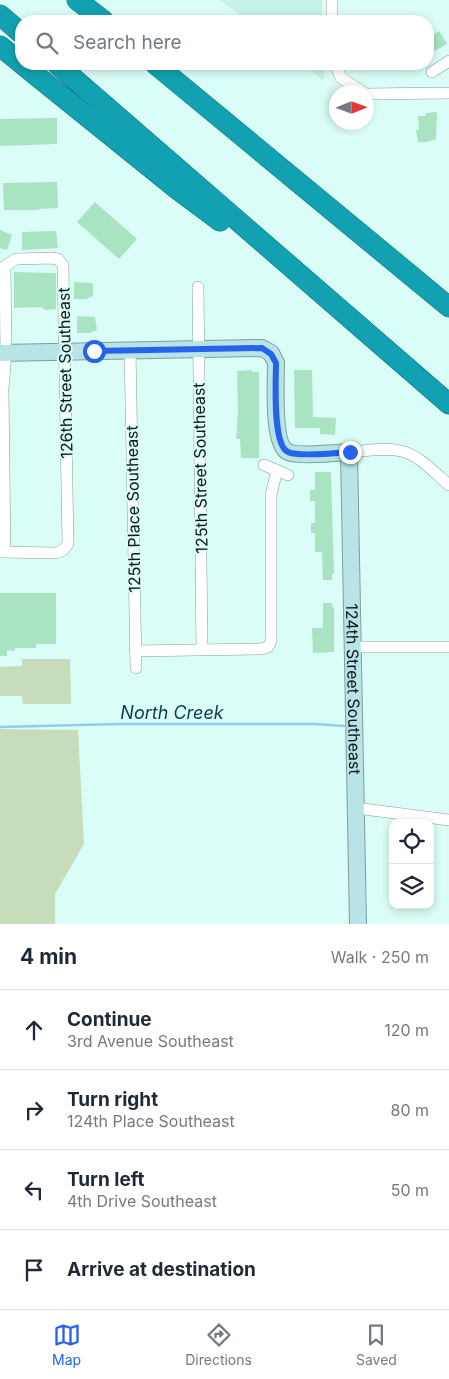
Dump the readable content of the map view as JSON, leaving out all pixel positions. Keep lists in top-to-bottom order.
{
  "streets": {
    "street": [
      "126th Street Southeast",
      "125th Street Southeast",
      "125th Place Southeast",
      "124th Street Southeast"
    ]
  },
  "water": ["North Creek"],
  "north": "right",
  "page": {
    "search": "Search here",
    "heading": ["4 min", "Walk · 250 m"],
    "list": [
      ["Continue", "3rd Avenue Southeast", "120 m"],
      ["Turn right", "124th Place Southeast", "80 m"],
      ["Turn left", "4th Drive Southeast", "50 m"],
      "Arrive at destination"
    ],
    "nav": ["Map", "Directions", "Saved"]
  }
}
